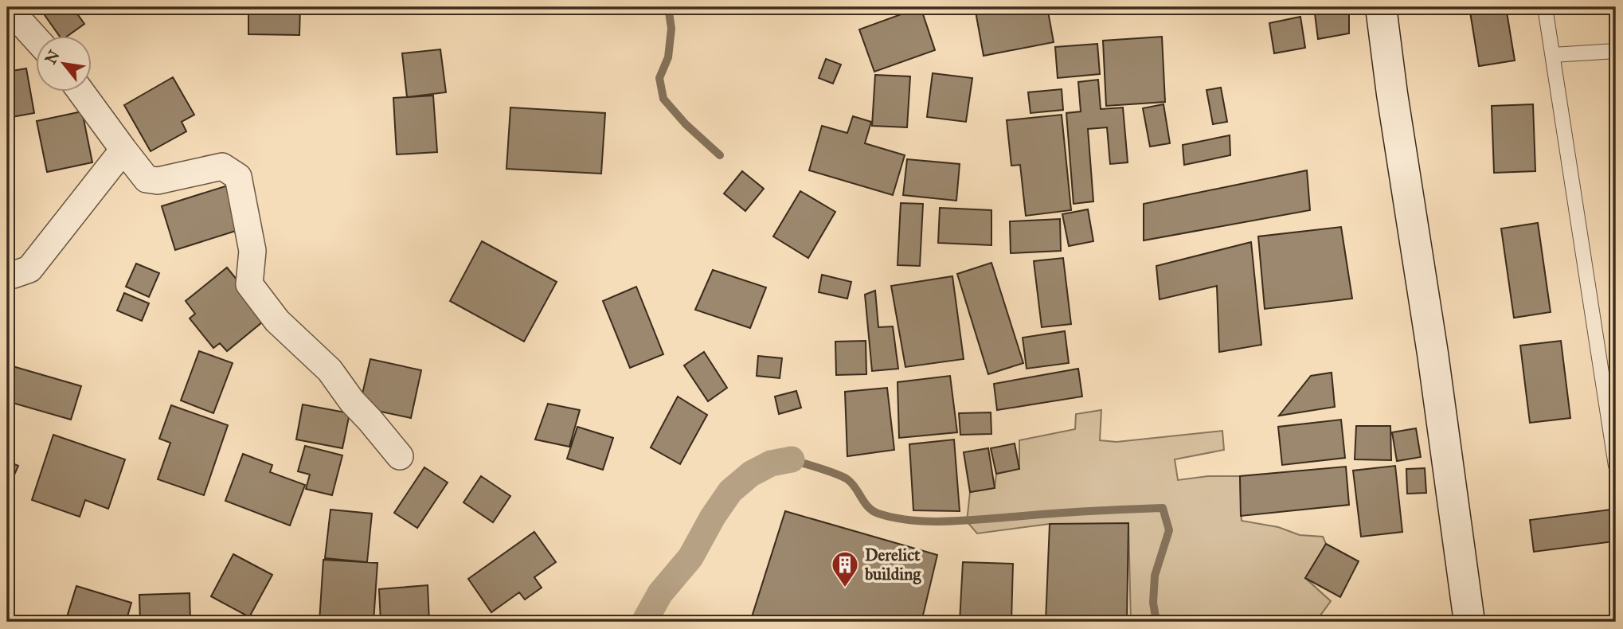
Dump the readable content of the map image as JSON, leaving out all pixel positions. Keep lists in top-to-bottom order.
{
  "places": {
    "building": ["Derelict building"]
  },
  "north": "top left"
}
